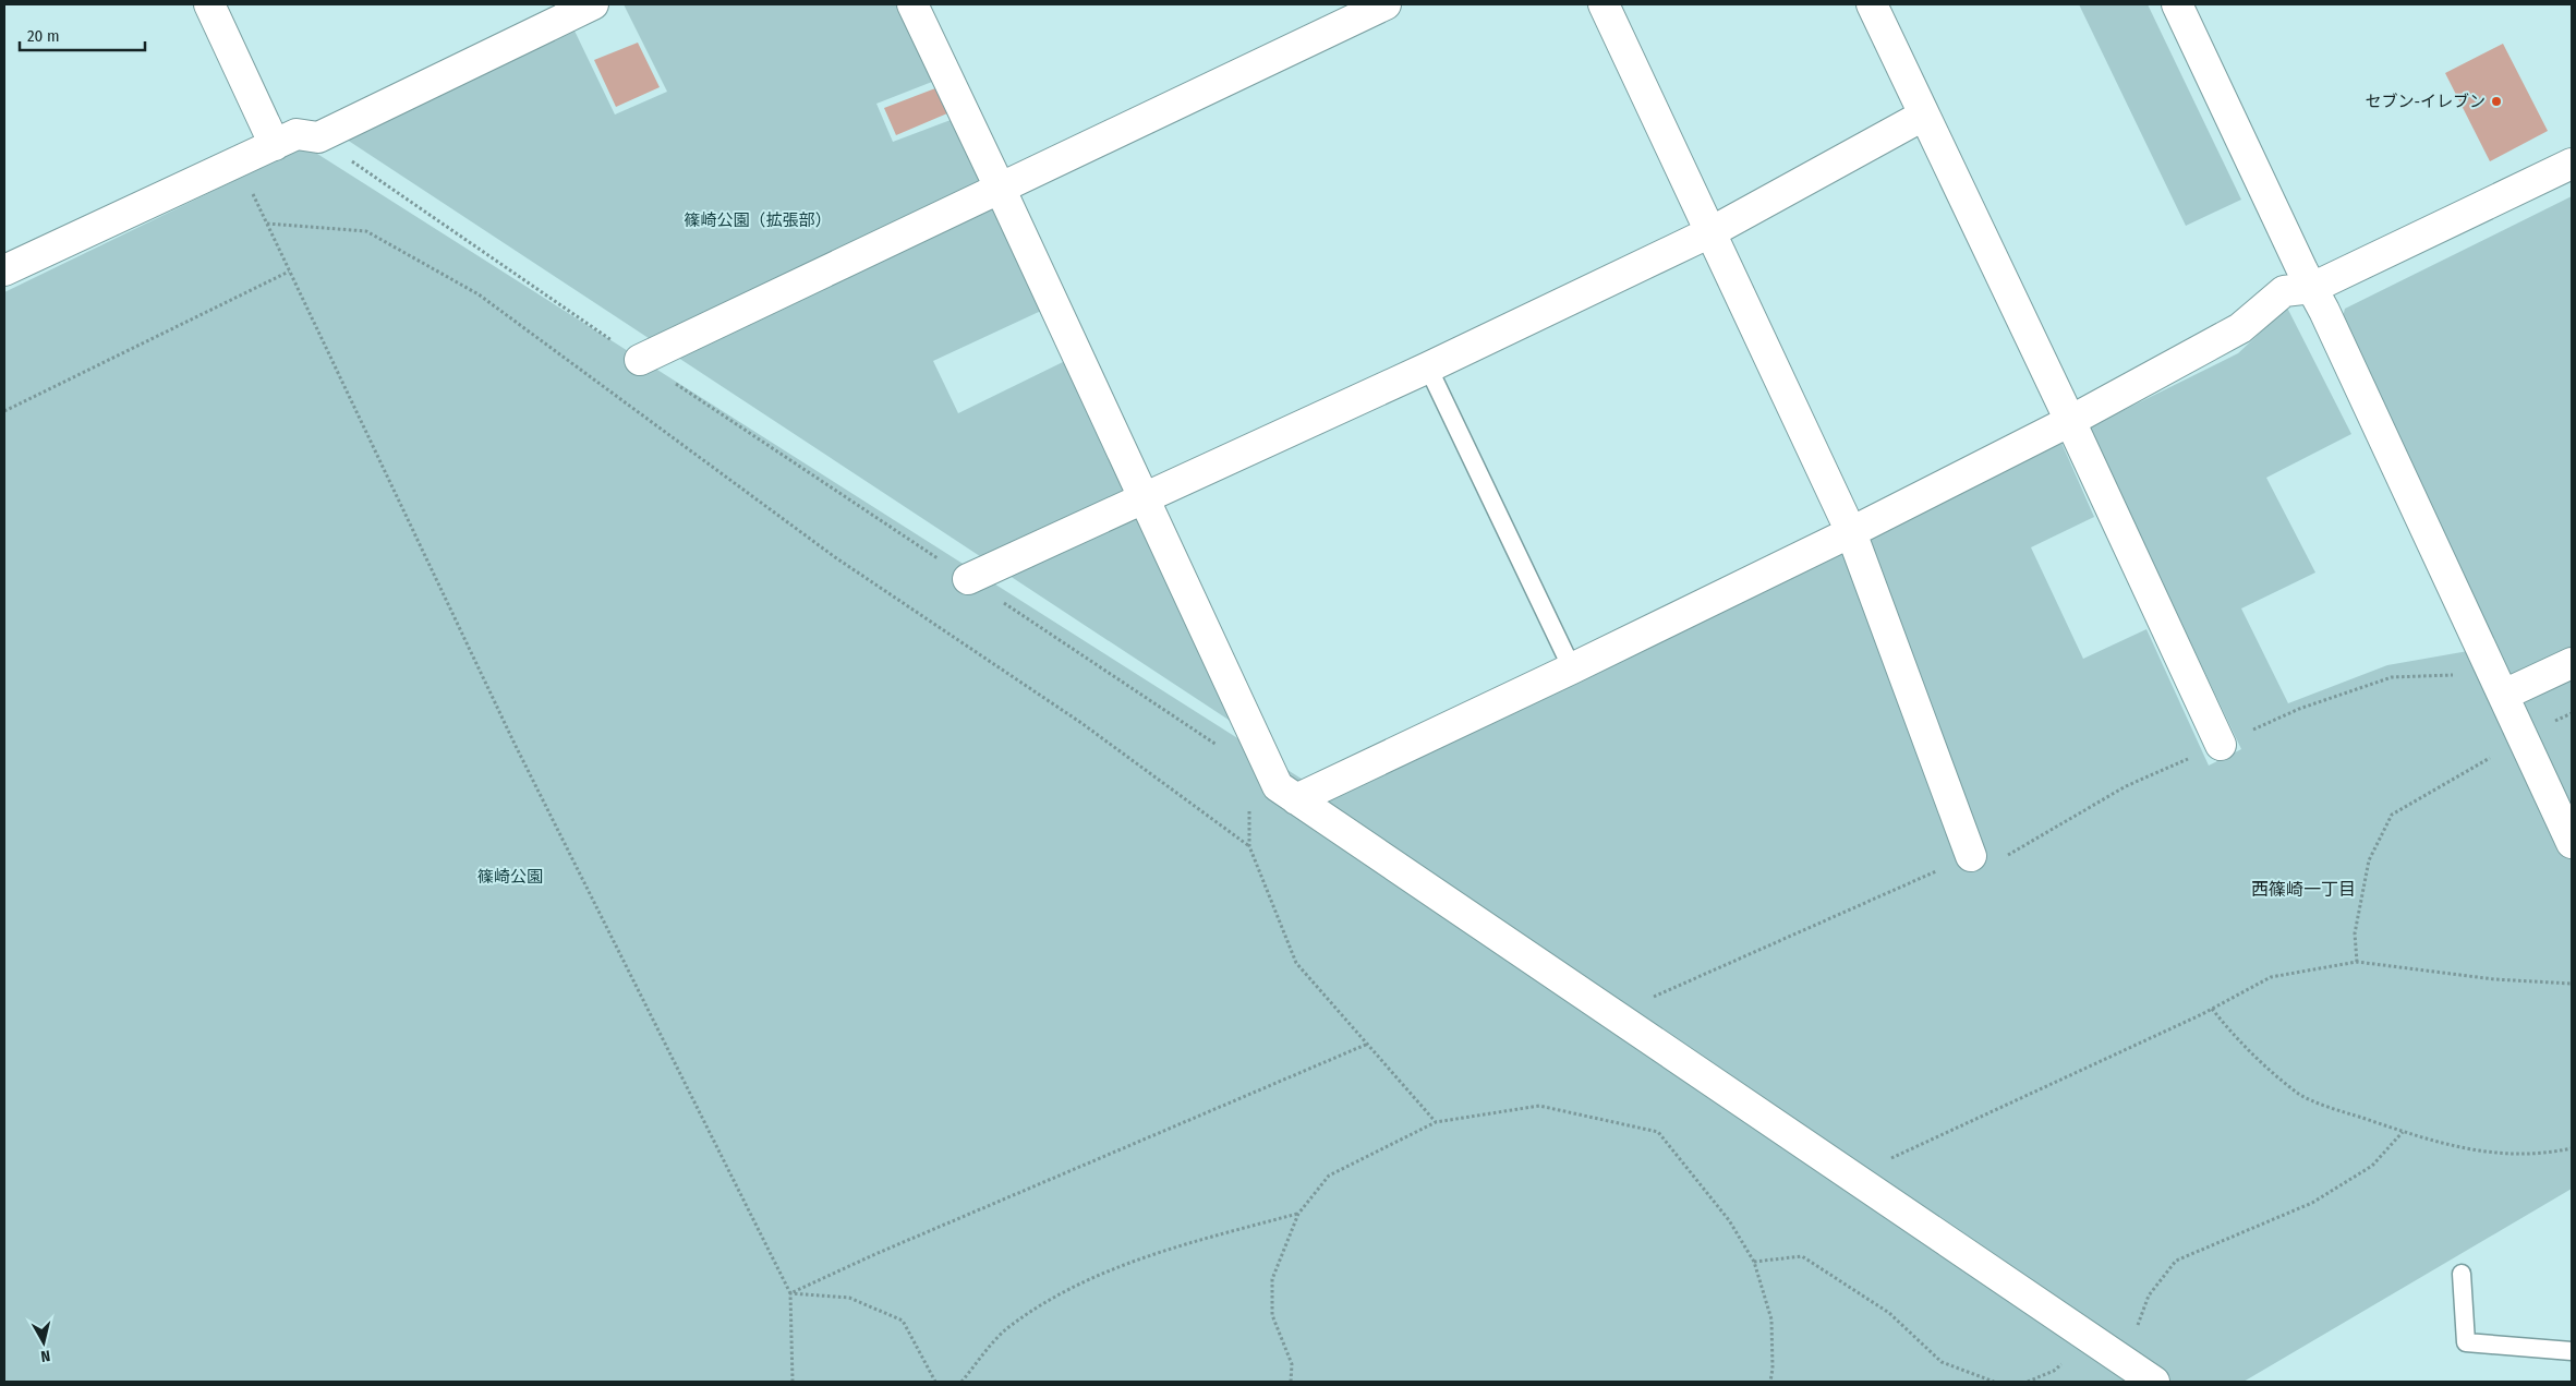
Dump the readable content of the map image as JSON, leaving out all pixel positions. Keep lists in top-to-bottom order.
{
  "districts": ["西篠崎一丁目"],
  "parks": ["篠崎公園（拡張部）", "篠崎公園"],
  "places": ["セブン-イレブン"],
  "scale_bar": "20 m",
  "north": "bottom"
}
